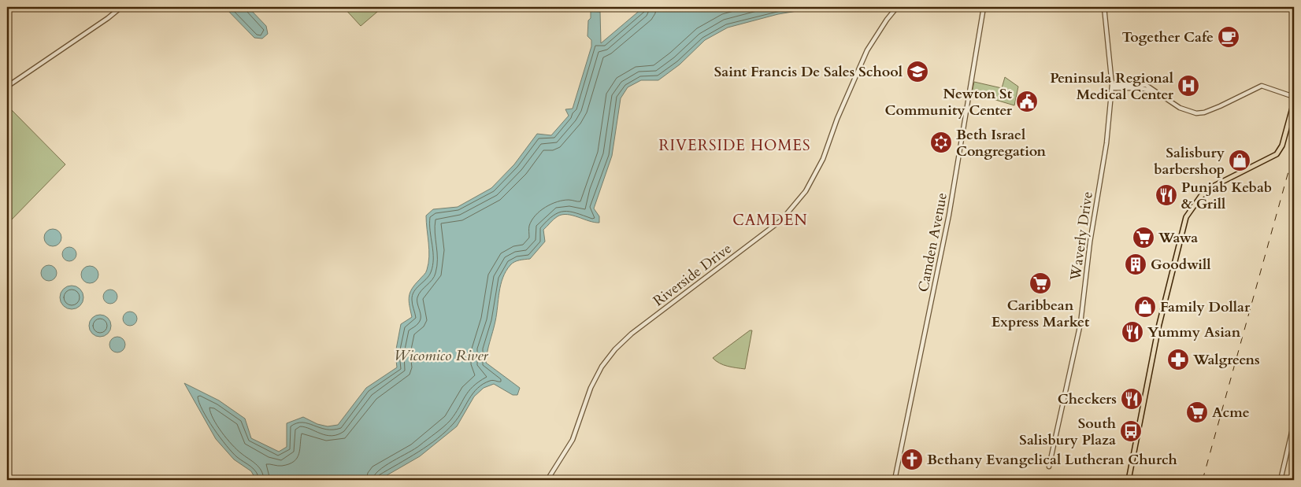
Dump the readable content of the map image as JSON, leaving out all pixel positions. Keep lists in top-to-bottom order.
{
  "streets": {
    "street": ["Waverly Drive", "Camden Avenue", "Riverside Drive"]
  },
  "districts": ["RIVERSIDE HOMES", "CAMDEN"],
  "water": ["Wicomico River"],
  "places": {
    "cafe": ["Together Cafe"],
    "school or university": ["Saint Francis De Sales School"],
    "hospital": ["Peninsula Regional Medical Center"],
    "public building": ["Newton St Community Center"],
    "synagogue": ["Beth Israel Congregation"],
    "shop": ["Salisbury barbershop", "Family Dollar"],
    "restaurant": ["Punjab Kebab & Grill", "Yummy Asian", "Checkers"],
    "supermarket": ["Wawa", "Caribbean Express Market", "Acme"],
    "building": ["Goodwill"],
    "pharmacy": ["Walgreens"],
    "bus stop": ["South Salisbury Plaza"],
    "church": ["Bethany Evangelical Lutheran Church"]
  }
}
